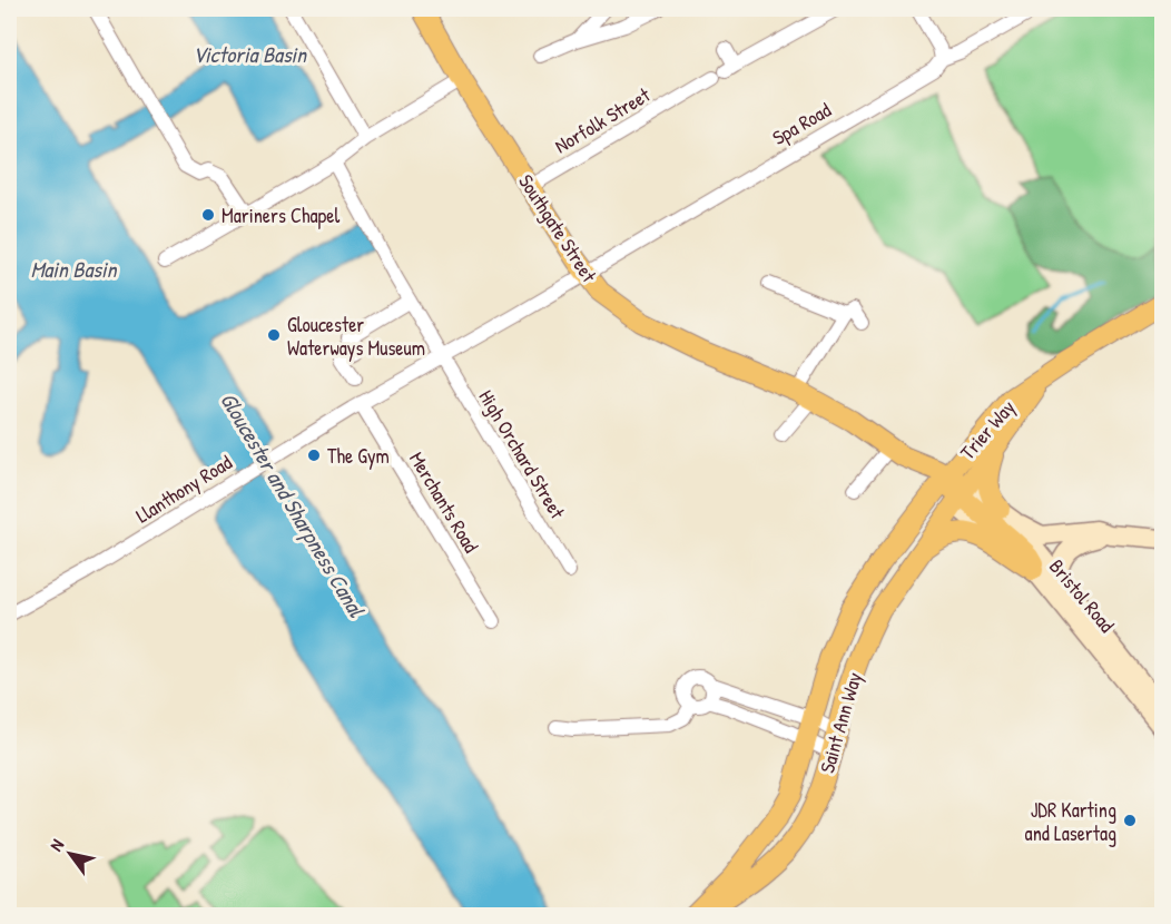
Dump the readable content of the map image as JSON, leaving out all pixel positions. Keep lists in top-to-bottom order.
{
  "streets": {
    "main road": [
      "Southgate Street",
      "Trier Way",
      "Bristol Road",
      "Saint Ann Way"
    ],
    "street": [
      "Norfolk Street",
      "Spa Road",
      "High Orchard Street",
      "Llanthony Road",
      "Merchants Road"
    ]
  },
  "crossings": [
    ["Norfolk Street", "Southgate Street"],
    ["Spa Road", "Southgate Street"],
    ["Spa Road", "Llanthony Road"],
    ["Southgate Street", "Trier Way"],
    ["Southgate Street", "Llanthony Road"],
    ["Southgate Street", "Bristol Road"],
    ["Southgate Street", "Saint Ann Way"],
    ["Trier Way", "Bristol Road"],
    ["Trier Way", "Saint Ann Way"],
    ["High Orchard Street", "Llanthony Road"],
    ["Llanthony Road", "Merchants Road"],
    ["Bristol Road", "Saint Ann Way"]
  ],
  "water": ["Victoria Basin", "Main Basin", "Gloucester and Sharpness Canal"],
  "places": [
    "Mariners Chapel",
    "Gloucester Waterways Museum",
    "The Gym",
    "JDR Karting and Lasertag"
  ],
  "north": "top left"
}
